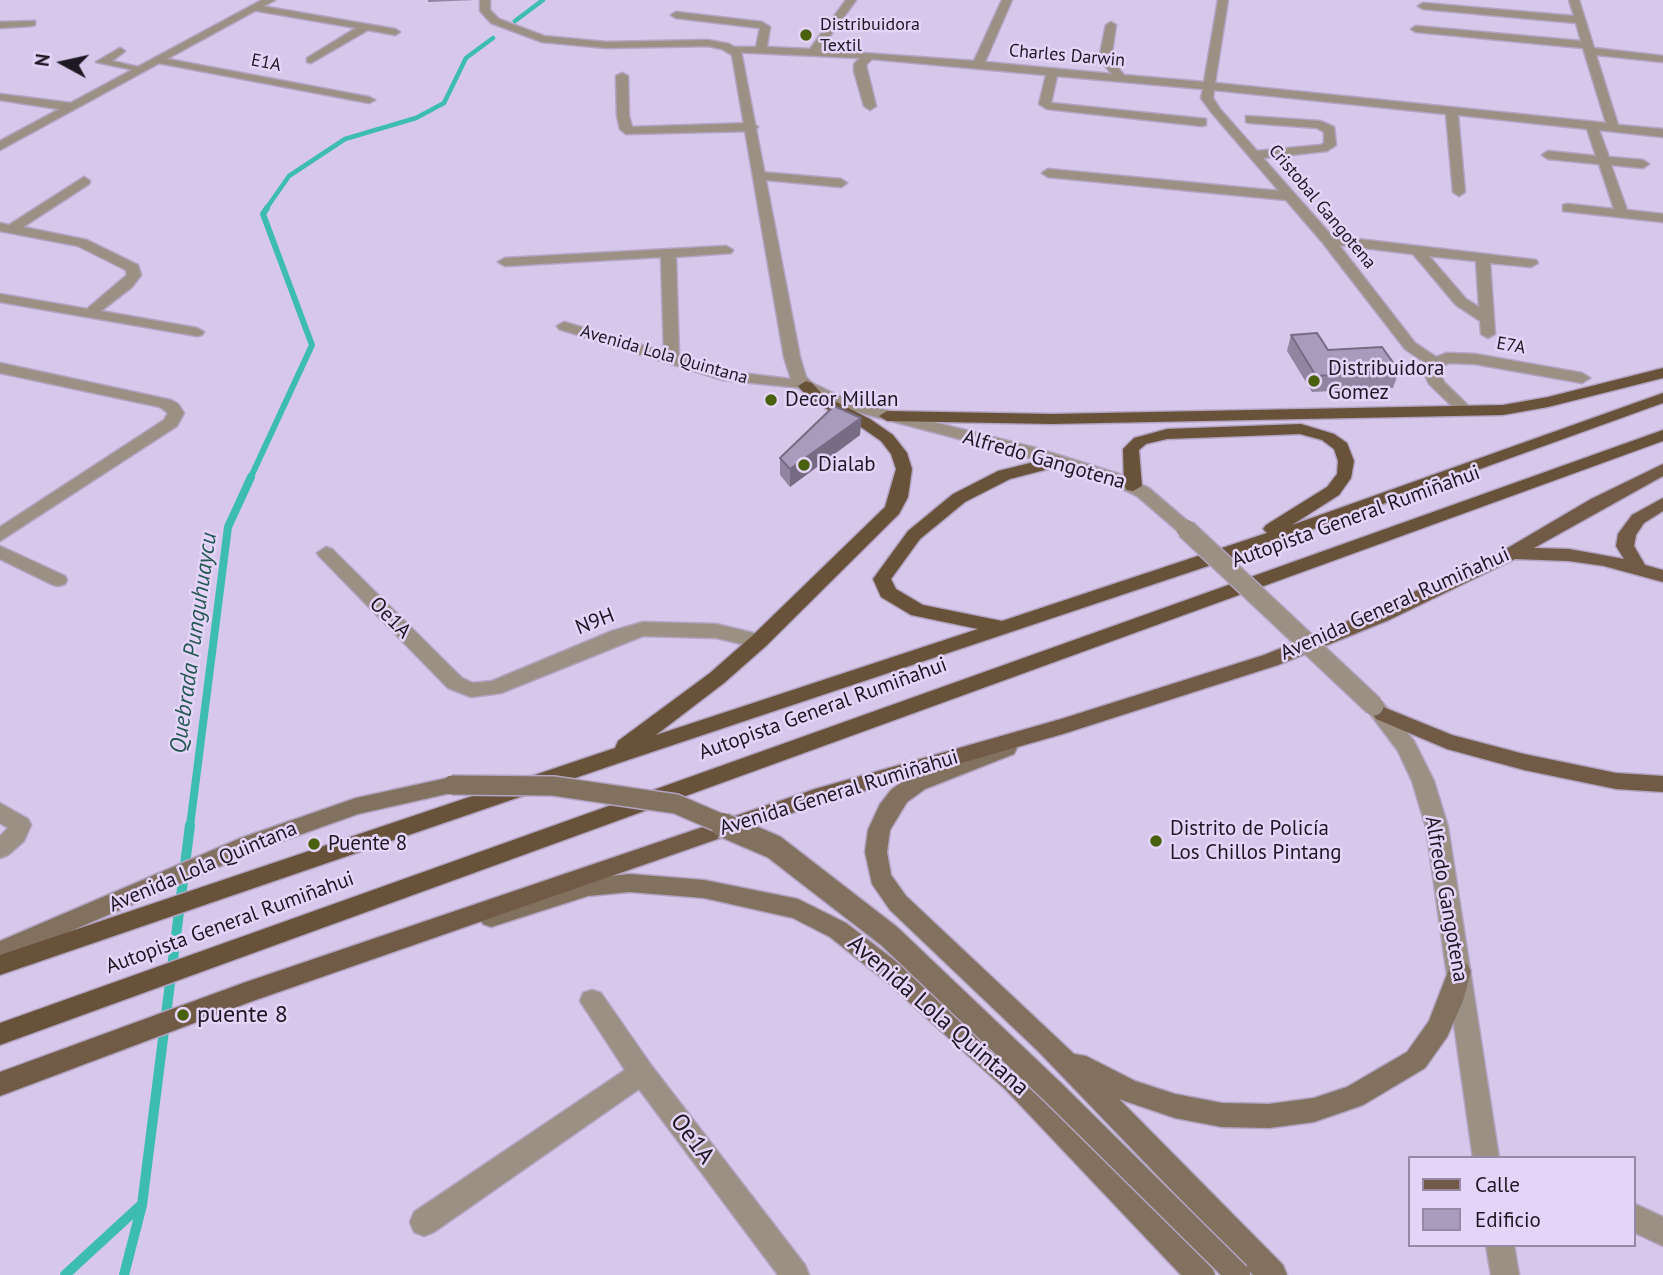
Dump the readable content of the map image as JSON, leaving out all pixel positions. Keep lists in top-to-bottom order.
{
  "streets": {
    "highway": ["Autopista General Rumiñahui"],
    "main road": ["Avenida Lola Quintana", "Avenida General Rumiñahui"],
    "street": [
      "Charles Darwin",
      "E1A",
      "Cristobal Gangotena",
      "E7A",
      "Alfredo Gangotena",
      "Oe1A",
      "N9H"
    ]
  },
  "crossings": [
    ["Charles Darwin", "Cristobal Gangotena"],
    ["Cristobal Gangotena", "E7A"],
    ["Avenida Lola Quintana", "Alfredo Gangotena"],
    ["Avenida Lola Quintana", "Avenida General Rumiñahui"],
    ["Alfredo Gangotena", "Autopista General Rumiñahui"],
    ["Oe1A", "N9H"]
  ],
  "water": ["Quebrada Punguhuaycu"],
  "places": [
    "Distribuidora Textil",
    "Distribuidora Gomez",
    "Decor Millan",
    "Dialab",
    "Distrito de Policía Los Chillos Pintang",
    "Puente 8",
    "puente 8"
  ],
  "legend": ["Calle", "Edificio"],
  "north": "left"
}
